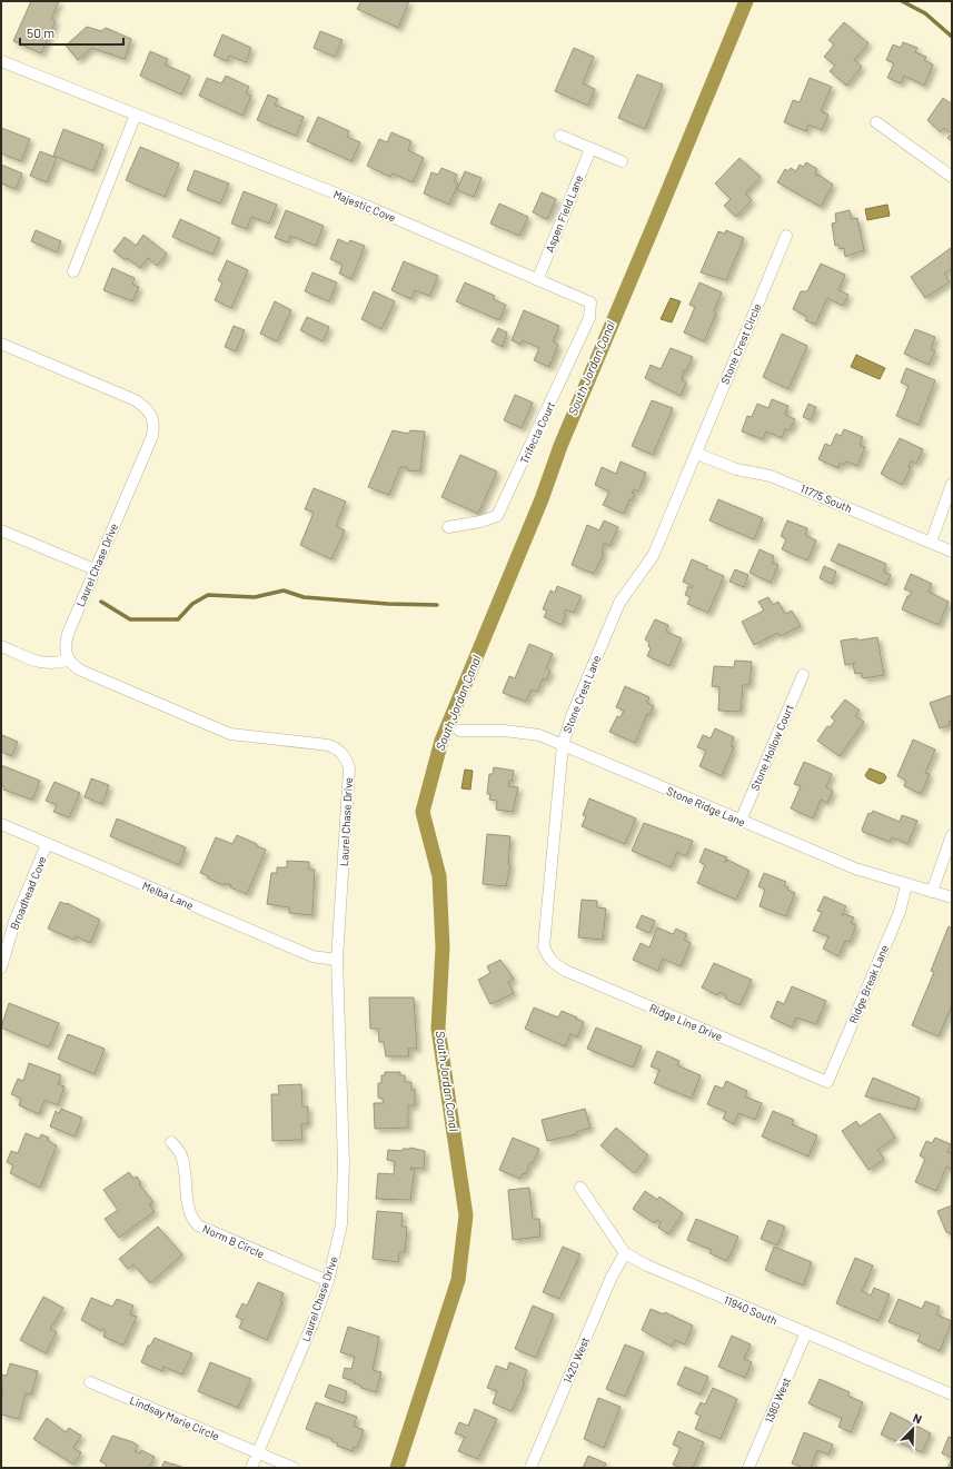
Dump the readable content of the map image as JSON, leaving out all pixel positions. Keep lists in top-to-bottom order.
{
  "streets": {
    "street": [
      "Majestic Cove",
      "Aspen Field Lane",
      "Stone Crest Circle",
      "Trifecta Court",
      "11775 South",
      "Laurel Chase Drive",
      "Stone Crest Lane",
      "Stone Hollow Court",
      "Stone Ridge Lane",
      "Broadhead Cove",
      "Melba Lane",
      "Ridge Break Lane",
      "Ridge Line Drive",
      "Norm B Circle",
      "11940 South",
      "1420 West",
      "1380 West",
      "Lindsay Marie Circle"
    ]
  },
  "crossings": [
    ["Majestic Cove", "Aspen Field Lane"],
    ["Majestic Cove", "Trifecta Court"],
    ["Stone Crest Circle", "11775 South"],
    ["Stone Crest Circle", "Stone Crest Lane"],
    ["11775 South", "Stone Crest Lane"],
    ["Laurel Chase Drive", "Melba Lane"],
    ["Laurel Chase Drive", "Norm B Circle"],
    ["Laurel Chase Drive", "Lindsay Marie Circle"],
    ["Stone Crest Lane", "Stone Ridge Lane"],
    ["Stone Crest Lane", "Ridge Line Drive"],
    ["Stone Hollow Court", "Stone Ridge Lane"],
    ["Stone Ridge Lane", "Ridge Break Lane"],
    ["Broadhead Cove", "Melba Lane"],
    ["Ridge Break Lane", "Ridge Line Drive"],
    ["11940 South", "1420 West"],
    ["11940 South", "1380 West"]
  ],
  "water": ["South Jordan Canal"],
  "scale_bar": "50 m",
  "north": "top right"
}
